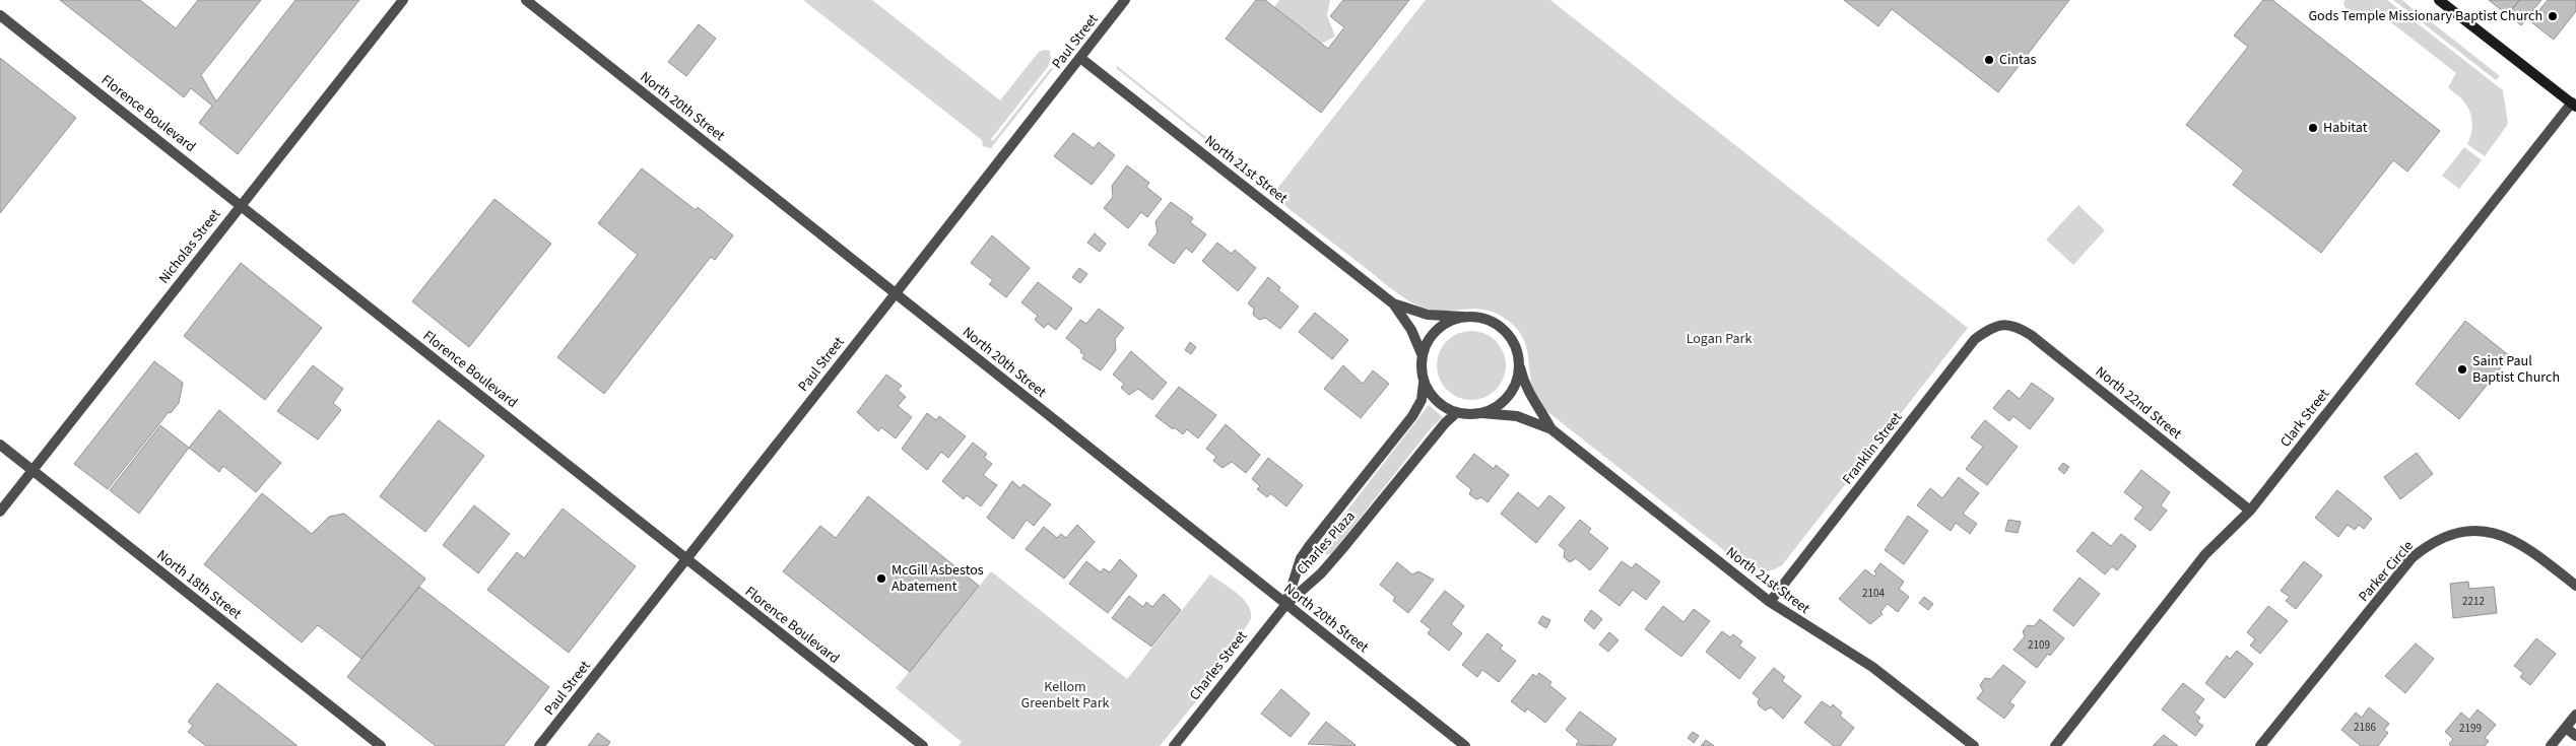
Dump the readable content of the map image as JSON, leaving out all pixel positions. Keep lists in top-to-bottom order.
{
  "streets": {
    "street": [
      "Paul Street",
      "North 20th Street",
      "Florence Boulevard",
      "North 21st Street",
      "Nicholas Street",
      "North 22nd Street",
      "Clark Street",
      "Franklin Street",
      "Charles Plaza",
      "Parker Circle",
      "North 18th Street",
      "Charles Street"
    ]
  },
  "crossings": [
    ["Paul Street", "North 20th Street"],
    ["Paul Street", "Florence Boulevard"],
    ["Paul Street", "North 21st Street"],
    ["North 20th Street", "Charles Plaza"],
    ["North 20th Street", "Charles Street"],
    ["Florence Boulevard", "Nicholas Street"],
    ["North 21st Street", "Franklin Street"],
    ["Nicholas Street", "North 18th Street"],
    ["North 22nd Street", "Clark Street"],
    ["North 22nd Street", "Franklin Street"],
    ["Charles Plaza", "Charles Street"]
  ],
  "parks": ["Logan Park", "Kellom Greenbelt Park"],
  "places": [
    "Gods Temple Missionary Baptist Church",
    "Cintas",
    "Habitat",
    "Saint Paul Baptist Church",
    "McGill Asbestos Abatement"
  ],
  "house_numbers": [
    "2104",
    "2212",
    "2109",
    "2186",
    "2199"
  ]
}
